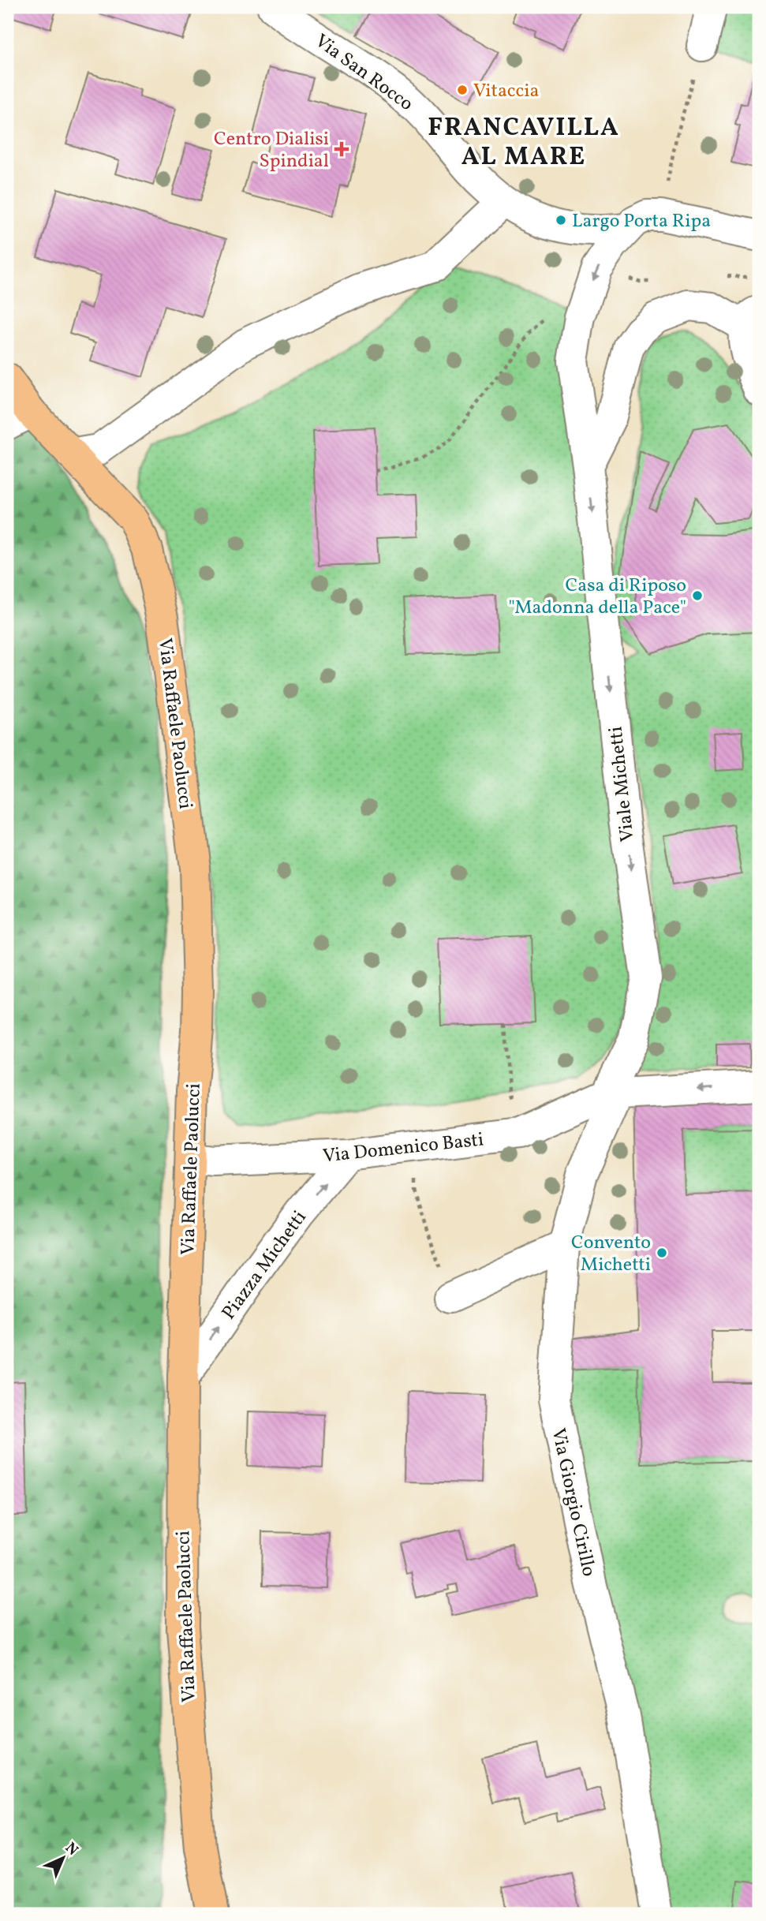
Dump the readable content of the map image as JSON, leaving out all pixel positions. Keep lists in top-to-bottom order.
{
  "streets": {
    "main road": ["Via Raffaele Paolucci"],
    "street": [
      "Via San Rocco",
      "Viale Michetti",
      "Via Domenico Basti",
      "Piazza Michetti",
      "Via Giorgio Cirillo"
    ]
  },
  "crossings": [
    ["Via San Rocco", "Viale Michetti"],
    ["Via Raffaele Paolucci", "Via Domenico Basti"],
    ["Via Raffaele Paolucci", "Piazza Michetti"],
    ["Viale Michetti", "Via Domenico Basti"],
    ["Viale Michetti", "Via Giorgio Cirillo"],
    ["Via Domenico Basti", "Piazza Michetti"],
    ["Via Domenico Basti", "Via Giorgio Cirillo"]
  ],
  "one_way": ["Viale Michetti", "Piazza Michetti"],
  "districts": ["FRANCAVILLA AL MARE"],
  "places": {
    "other": [
      "Vitaccia",
      "Largo Porta Ripa",
      "Casa di Riposo \"Madonna della Pace\"",
      "Convento Michetti"
    ],
    "health": ["Centro Dialisi Spindial"]
  },
  "north": "top right"
}
